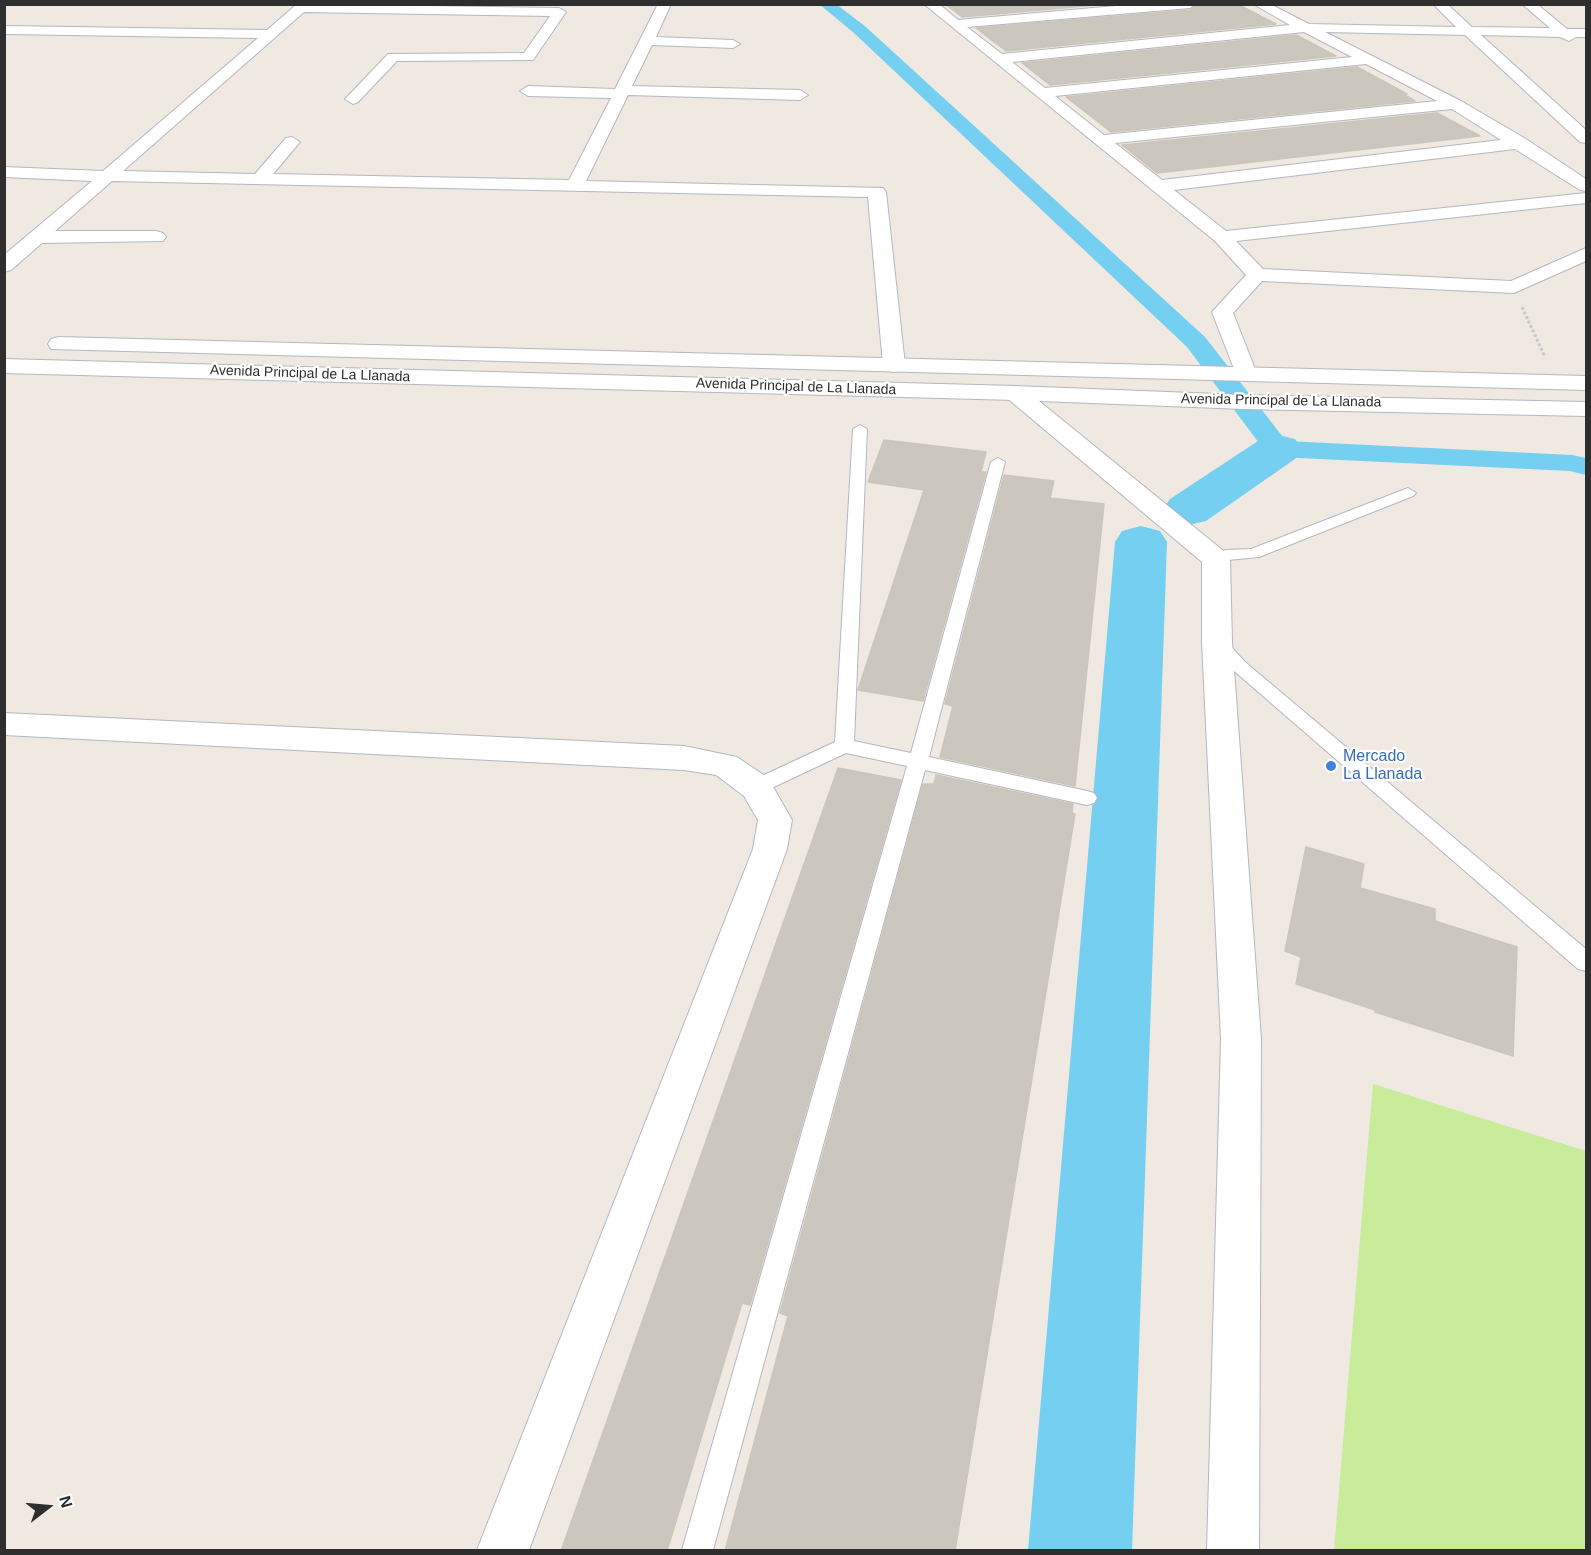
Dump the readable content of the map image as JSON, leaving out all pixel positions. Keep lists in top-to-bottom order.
{
  "streets": {
    "street": ["Avenida Principal de La Llanada"]
  },
  "places": ["Mercado La Llanada"],
  "north": "right"
}
